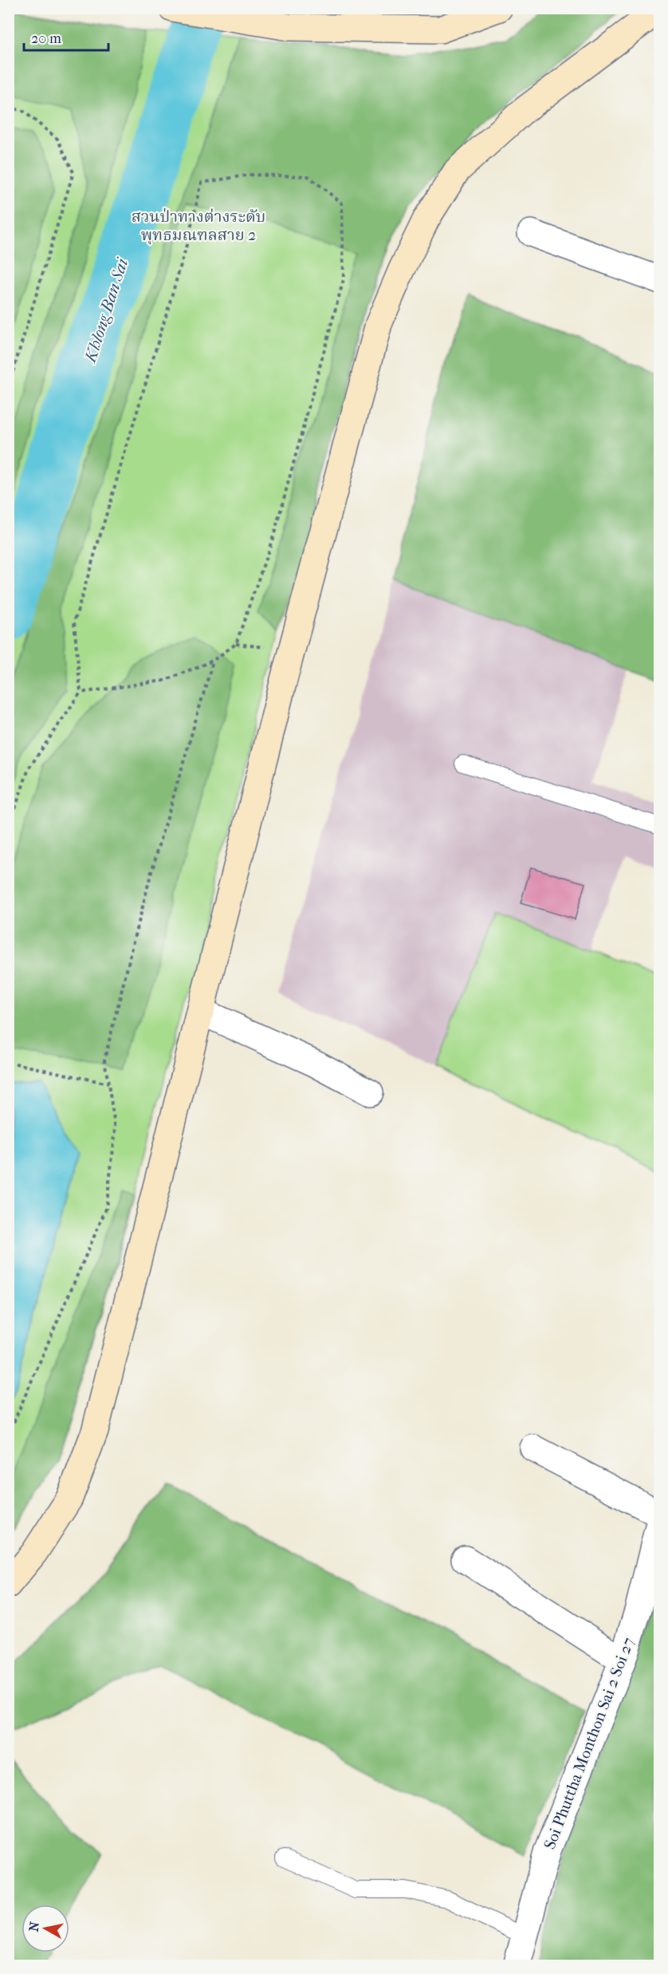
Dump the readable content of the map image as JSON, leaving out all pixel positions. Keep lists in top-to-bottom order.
{
  "streets": {
    "street": ["Soi Phuttha Monthon Sai 2 Soi 27"]
  },
  "water": ["Khlong Ban Sai"],
  "parks": ["สวนป่าทางต่างระดับ พุทธมณฑลสาย 2"],
  "scale_bar": "20 m",
  "north": "left"
}
